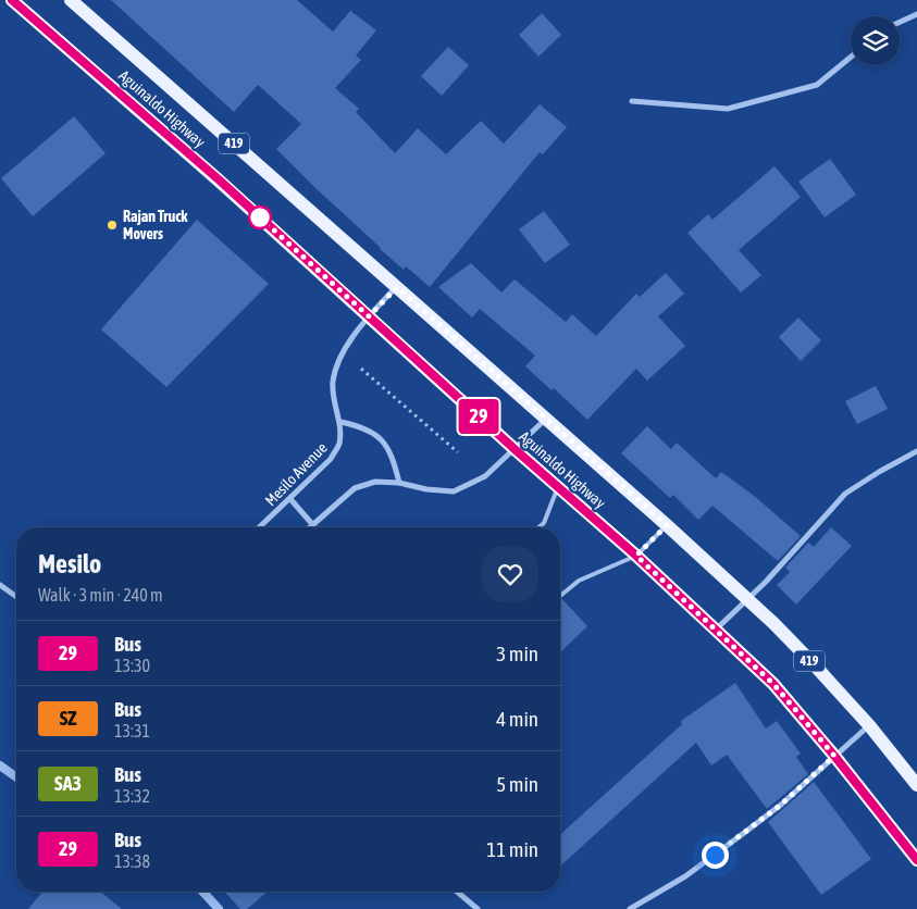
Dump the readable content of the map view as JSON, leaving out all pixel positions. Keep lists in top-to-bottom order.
{
  "streets": {
    "main road": ["Aguinaldo Highway", "419"],
    "street": ["Mesilo Avenue"]
  },
  "crossings": [
    ["Aguinaldo Highway", "Mesilo Avenue"]
  ],
  "places": ["Rajan Truck Movers"],
  "lines": ["bus line 29"],
  "page": {
    "on_map": "29",
    "heading": ["Mesilo", "Walk · 3 min · 240 m"],
    "list": [
      {
        "mark": "29",
        "name": "Bus",
        "note": "13:30",
        "value": "3 min"
      },
      {
        "mark": "SZ",
        "name": "Bus",
        "note": "13:31",
        "value": "4 min"
      },
      {
        "mark": "SA3",
        "name": "Bus",
        "note": "13:32",
        "value": "5 min"
      },
      {
        "mark": "29",
        "name": "Bus",
        "note": "13:38",
        "value": "11 min"
      }
    ]
  }
}
